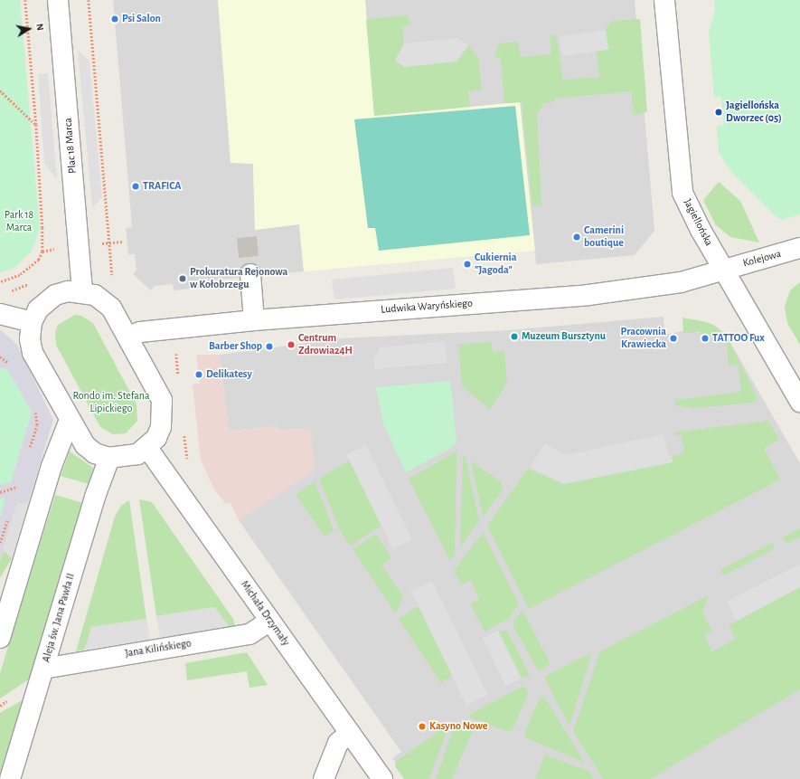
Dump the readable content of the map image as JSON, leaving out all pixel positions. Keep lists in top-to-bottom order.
{
  "streets": {
    "street": [
      "Plac 18 Marca",
      "Jagiellońska",
      "Kolejowa",
      "Ludwika Waryńskiego",
      "Michała Drzymały",
      "Aleja św. Jana Pawła II",
      "Jana Kilińskiego"
    ]
  },
  "crossings": [
    ["Jagiellońska", "Kolejowa"],
    ["Jagiellońska", "Ludwika Waryńskiego"],
    ["Kolejowa", "Ludwika Waryńskiego"],
    ["Michała Drzymały", "Jana Kilińskiego"],
    ["Aleja św. Jana Pawła II", "Jana Kilińskiego"]
  ],
  "parks": ["Park 18 Marca", "Rondo im. Stefana Lipickiego"],
  "places": [
    "Psi Salon",
    "Jagiellońska Dworzec (05)",
    "TRAFICA",
    "Camerini boutique",
    "Cukiernia \"Jagoda\"",
    "Prokuratura Rejonowa w Kołobrzegu",
    "Muzeum Bursztynu",
    "Pracownia Krawiecka",
    "TATTOO Fux",
    "Centrum Zdrowia24H",
    "Barber Shop",
    "Delikatesy",
    "Kasyno Nowe"
  ],
  "north": "right"
}
